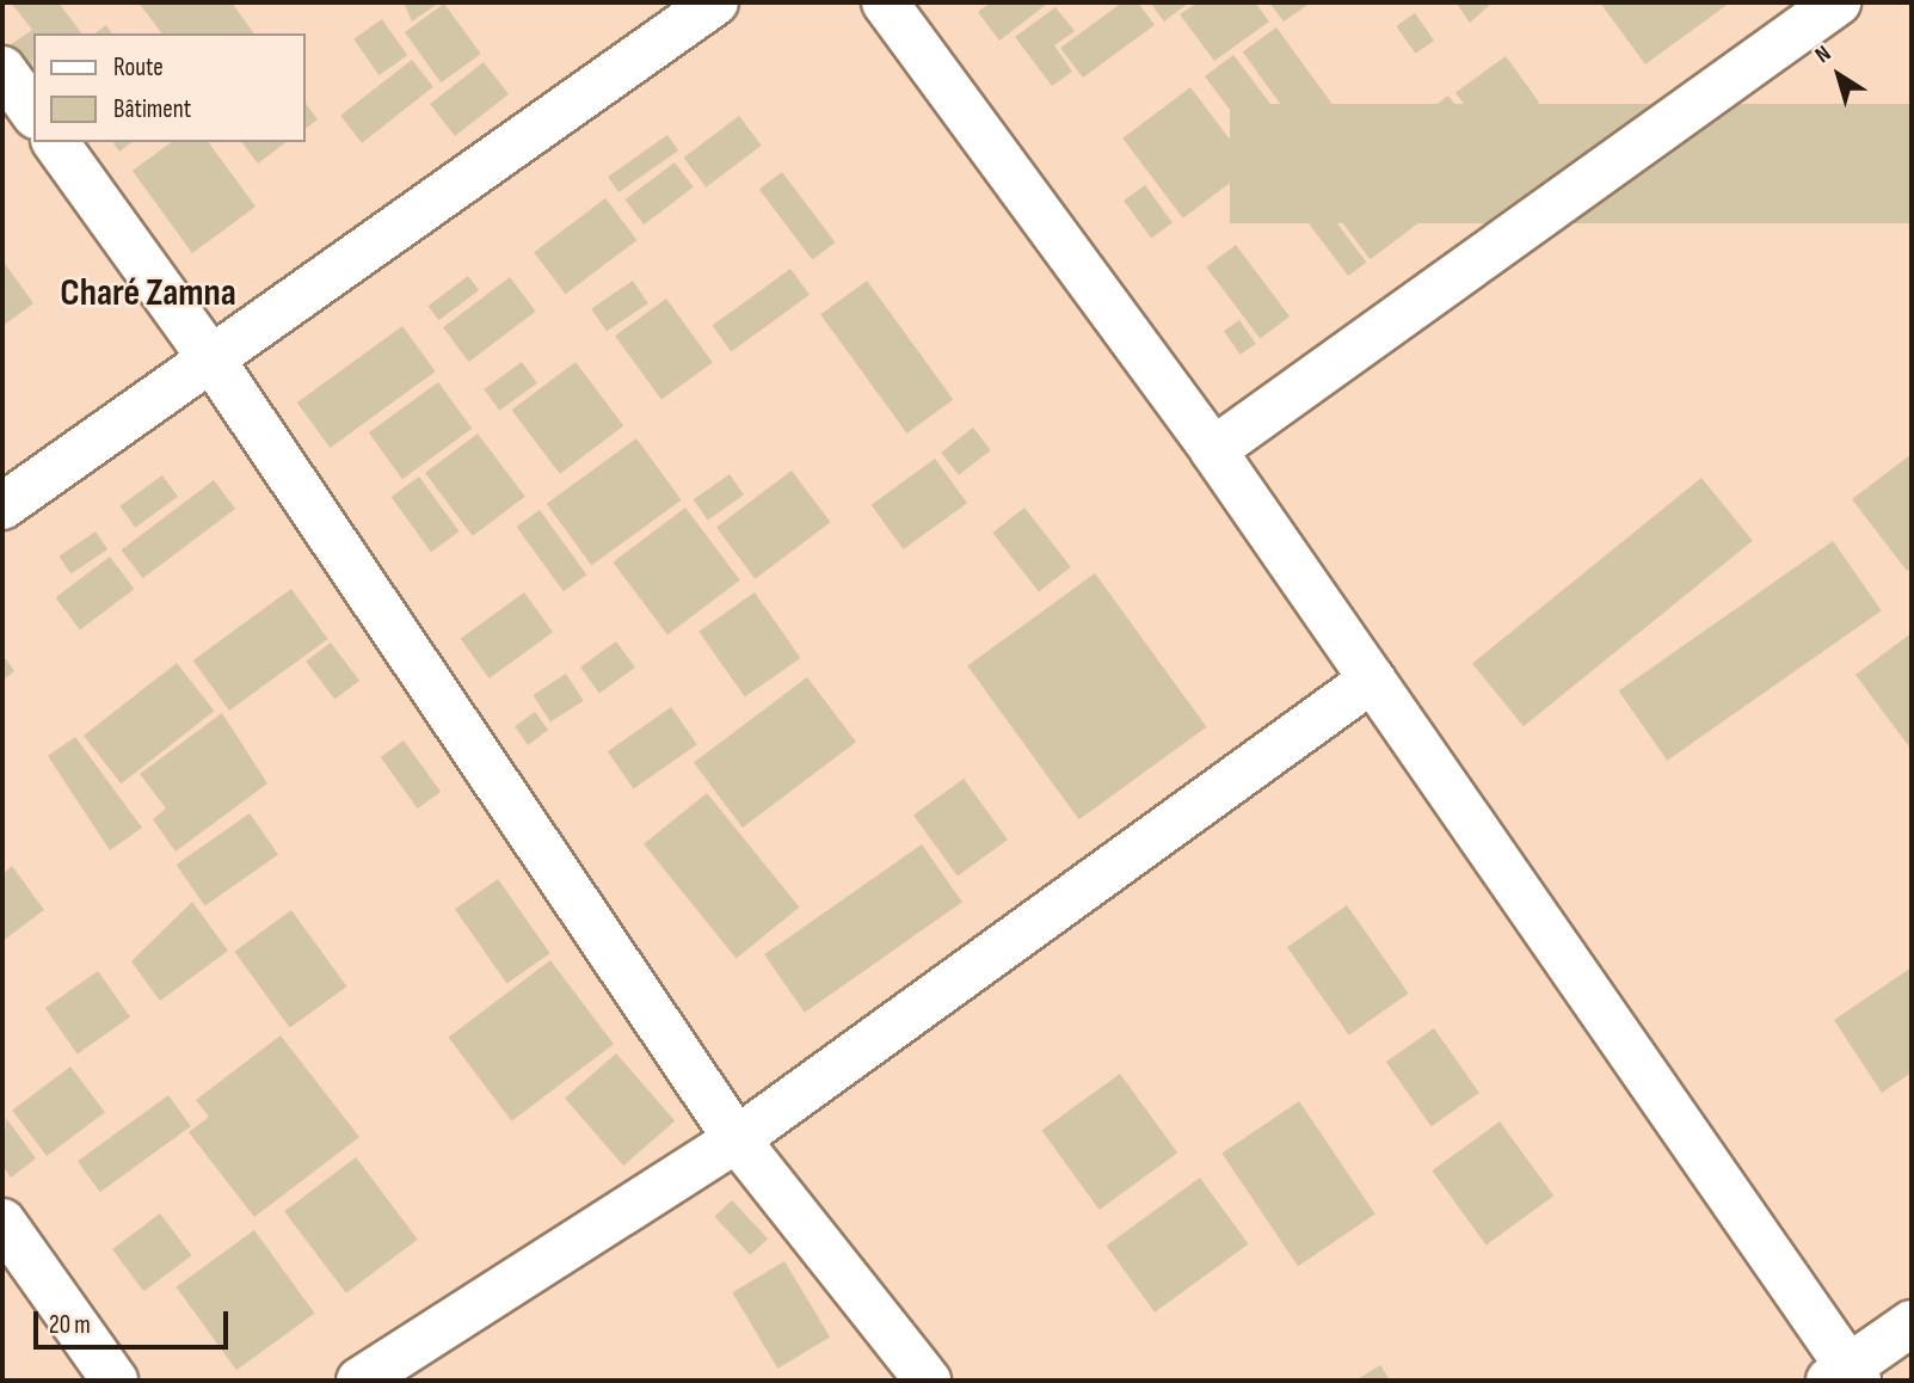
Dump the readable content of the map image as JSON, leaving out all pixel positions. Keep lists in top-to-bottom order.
{
  "districts": ["Charé Zamna"],
  "legend": ["Route", "Bâtiment"],
  "scale_bar": "20 m",
  "north": "top left"
}
